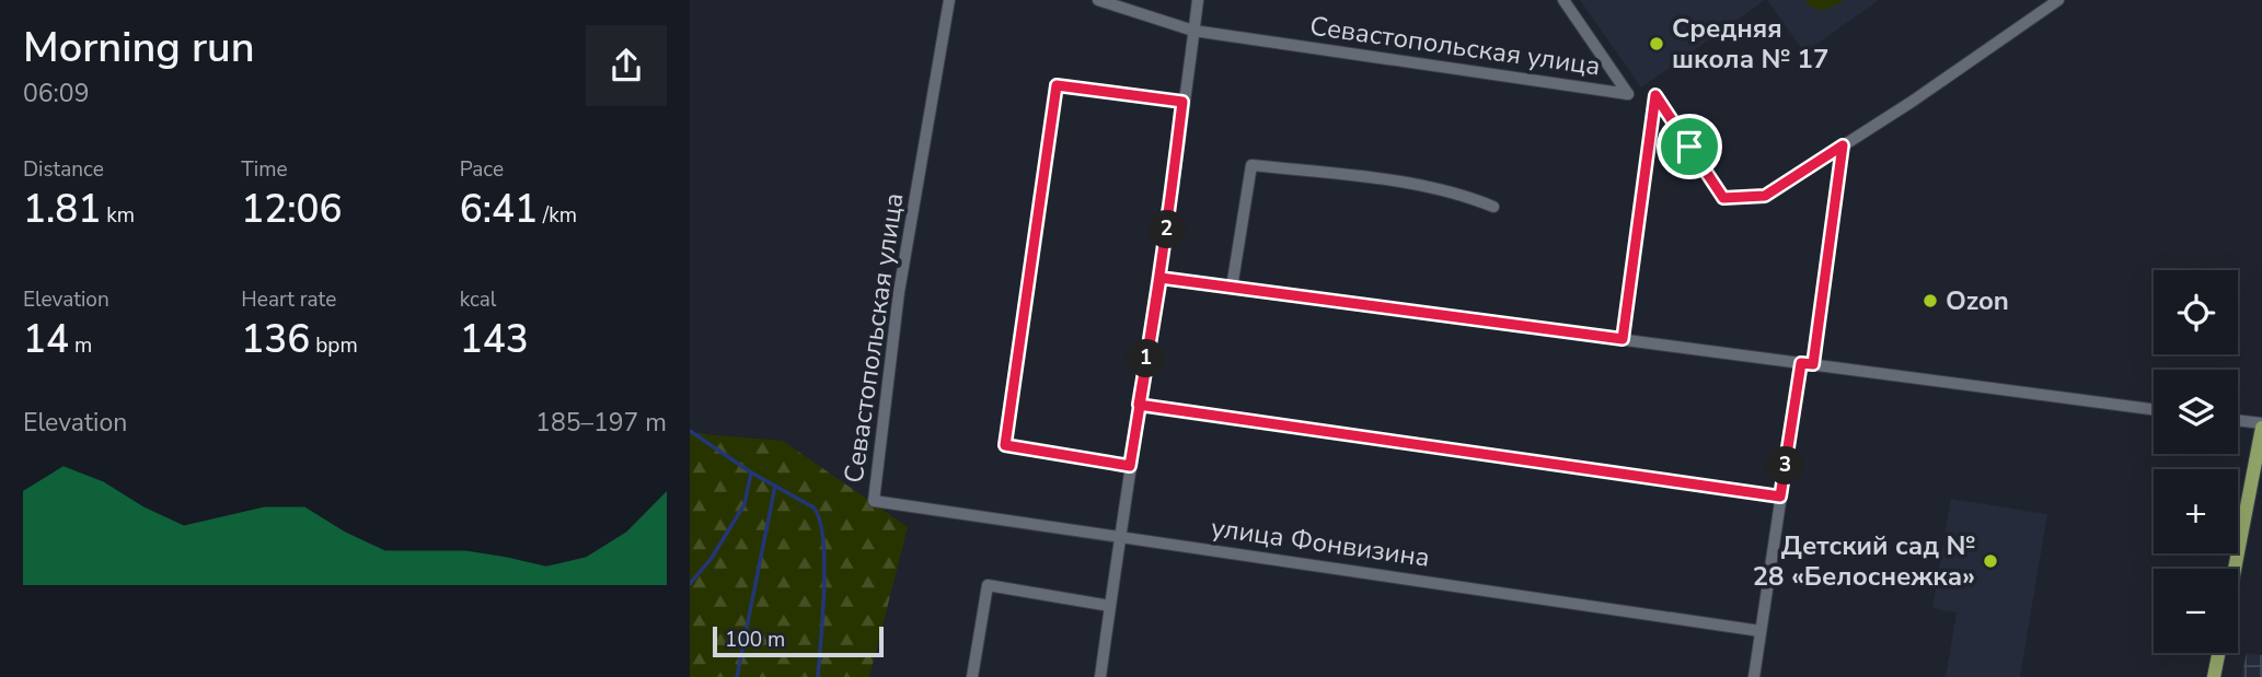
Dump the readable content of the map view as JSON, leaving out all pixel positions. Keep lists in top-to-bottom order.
{
  "streets": {
    "street": ["Севастопольская улица", "улица Фонвизина"]
  },
  "crossings": [
    ["Севастопольская улица", "улица Фонвизина"]
  ],
  "places": ["Средняя школа № 17", "Ozon", "Детский сад № 28 «Белоснежка»"],
  "scale_bar": "100 m",
  "page": {
    "heading": ["Morning run", "06:09"],
    "stats": [
      ["Distance", "1.81 km"],
      ["Time", "12:06"],
      ["Pace", "6:41 /km"],
      ["Elevation", "14 m"],
      ["Heart rate", "136 bpm"],
      ["kcal", "143"]
    ],
    "pins": ["2", "1", "3"],
    "map_buttons": ["+", "−"],
    "chart": ["Elevation", "185–197 m"],
    "scale": "100 m"
  }
}
